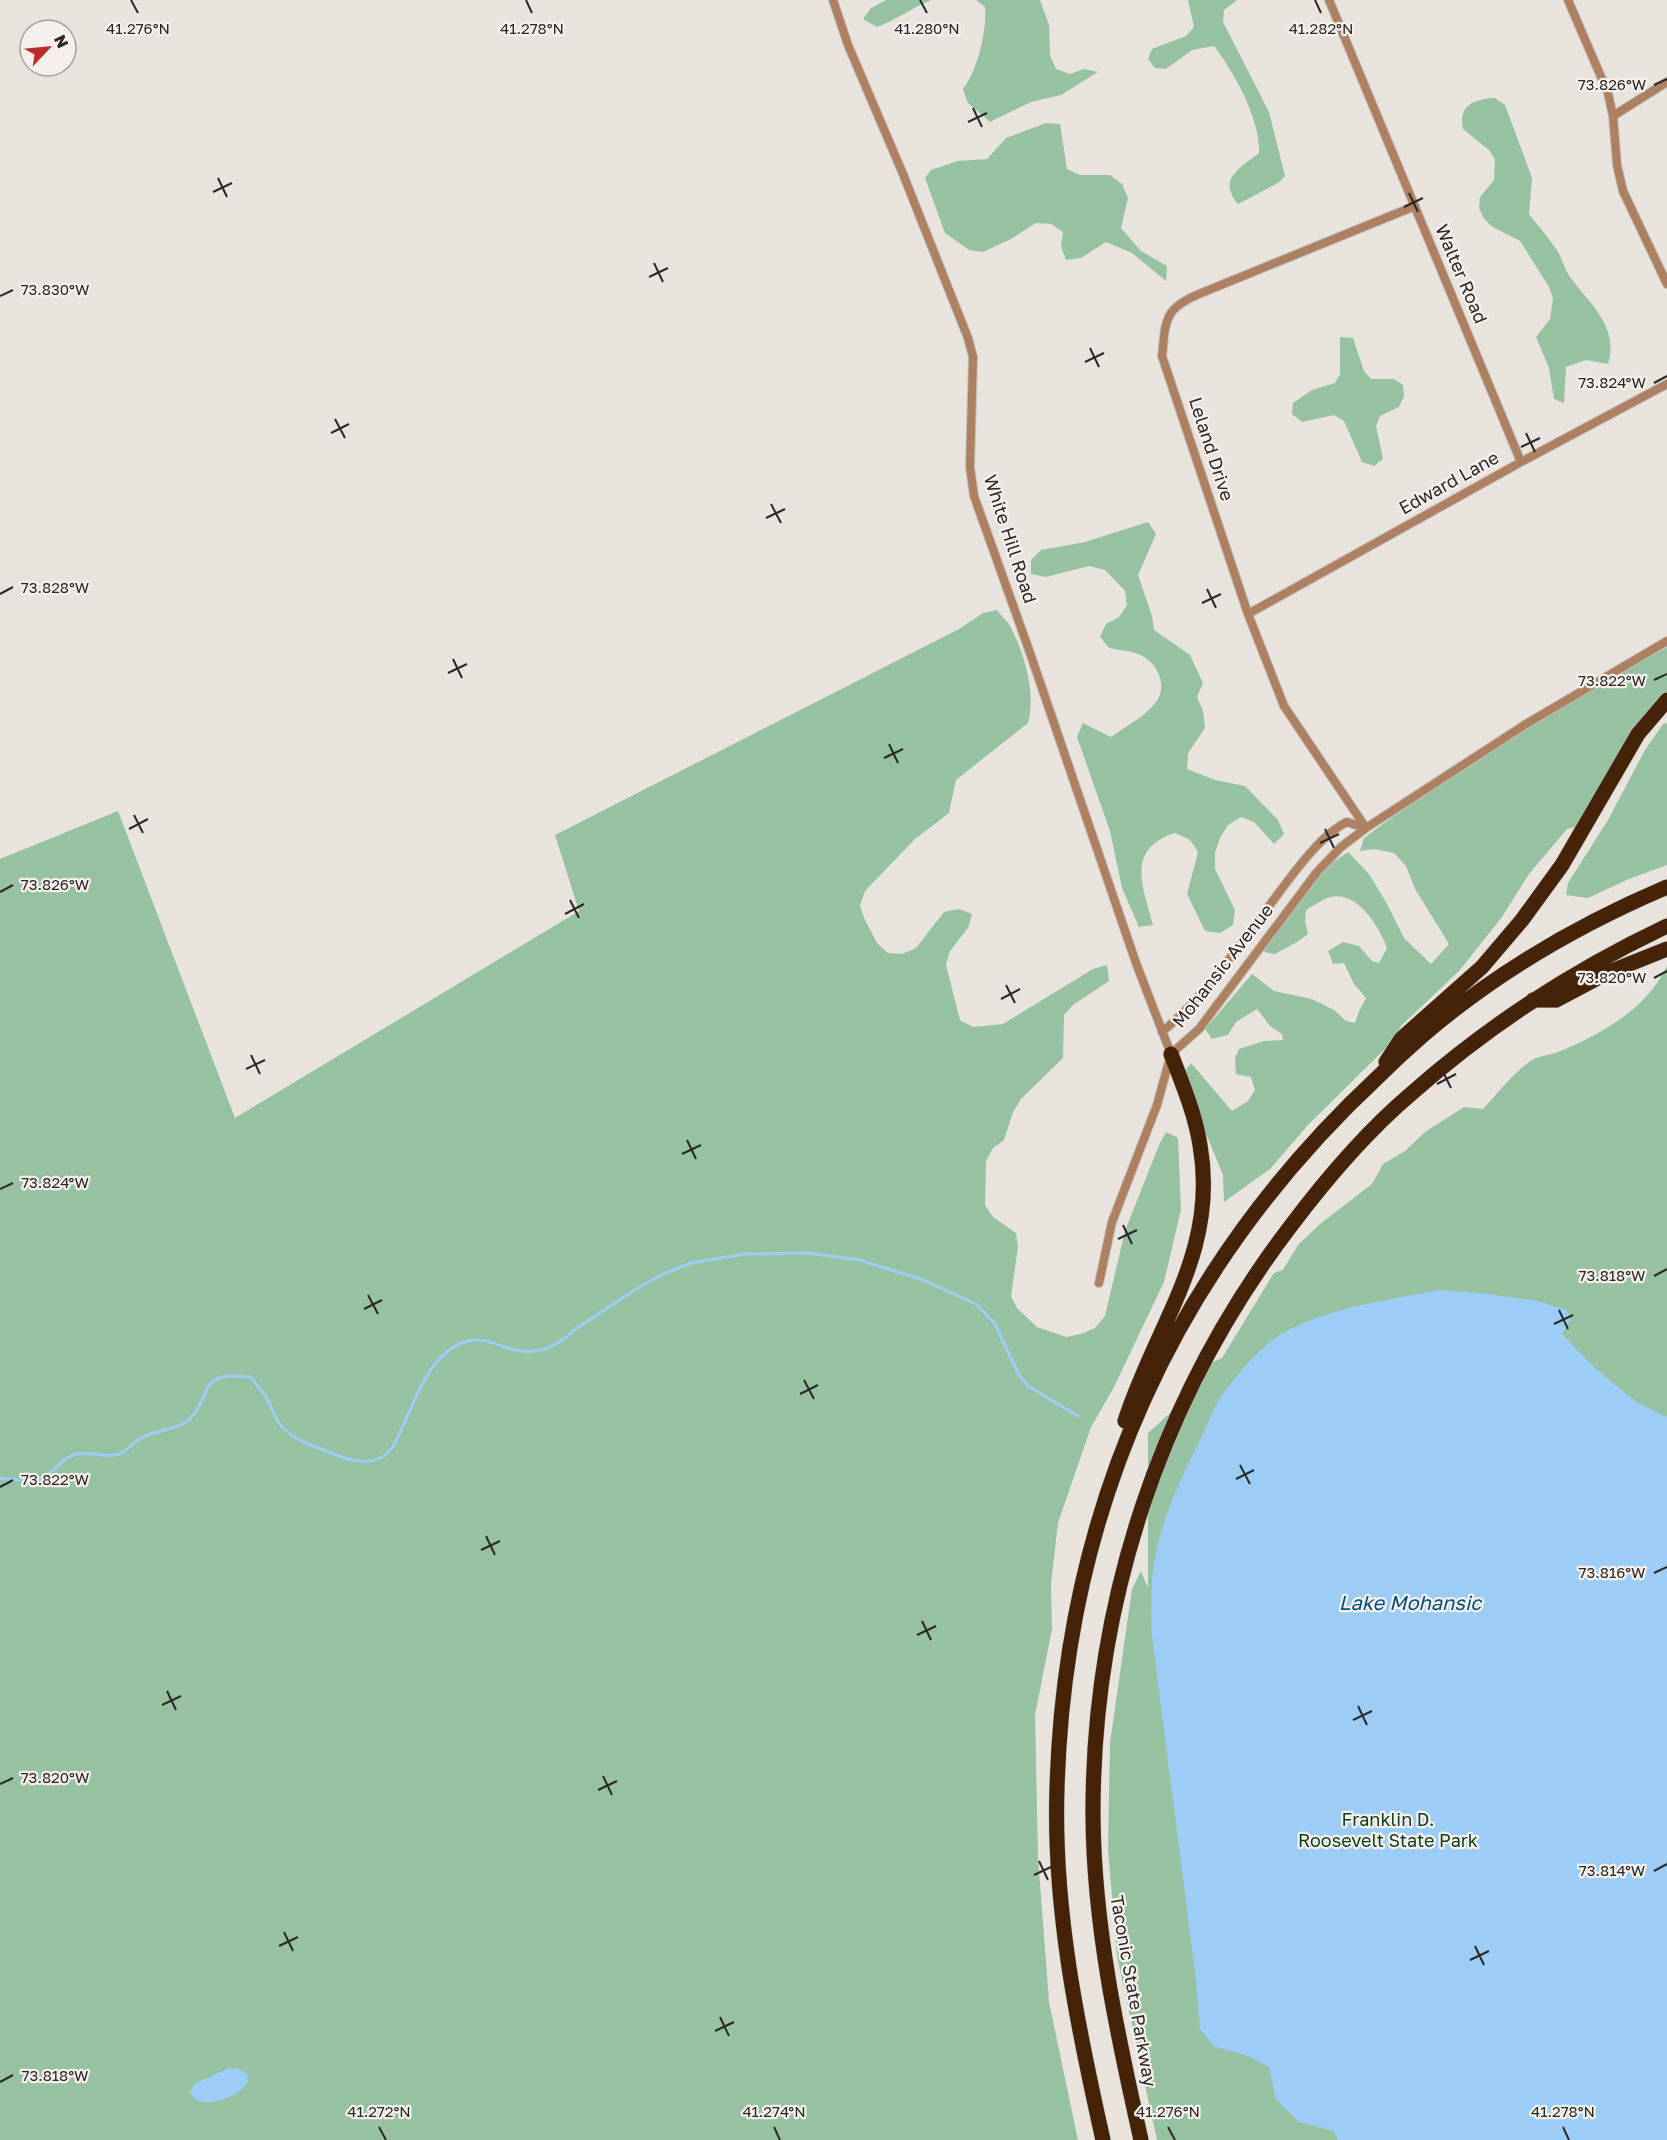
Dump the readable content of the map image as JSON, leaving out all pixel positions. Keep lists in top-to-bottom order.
{
  "streets": {
    "highway": ["Taconic State Parkway"],
    "street": [
      "Walter Road",
      "Leland Drive",
      "Edward Lane",
      "White Hill Road",
      "Mohansic Avenue"
    ]
  },
  "crossings": [
    ["Walter Road", "Leland Drive"],
    ["Walter Road", "Edward Lane"],
    ["Leland Drive", "Edward Lane"],
    ["Leland Drive", "Mohansic Avenue"],
    ["White Hill Road", "Mohansic Avenue"]
  ],
  "water": ["Lake Mohansic"],
  "parks": ["Franklin D. Roosevelt State Park"],
  "north": "top right",
  "coordinates": [
    "41.276°N",
    "41.278°N",
    "41.280°N",
    "41.282°N",
    "73.826°W",
    "73.830°W",
    "73.824°W",
    "73.828°W",
    "73.822°W",
    "73.820°W",
    "73.818°W",
    "73.816°W",
    "73.814°W",
    "41.272°N",
    "41.274°N"
  ]
}
